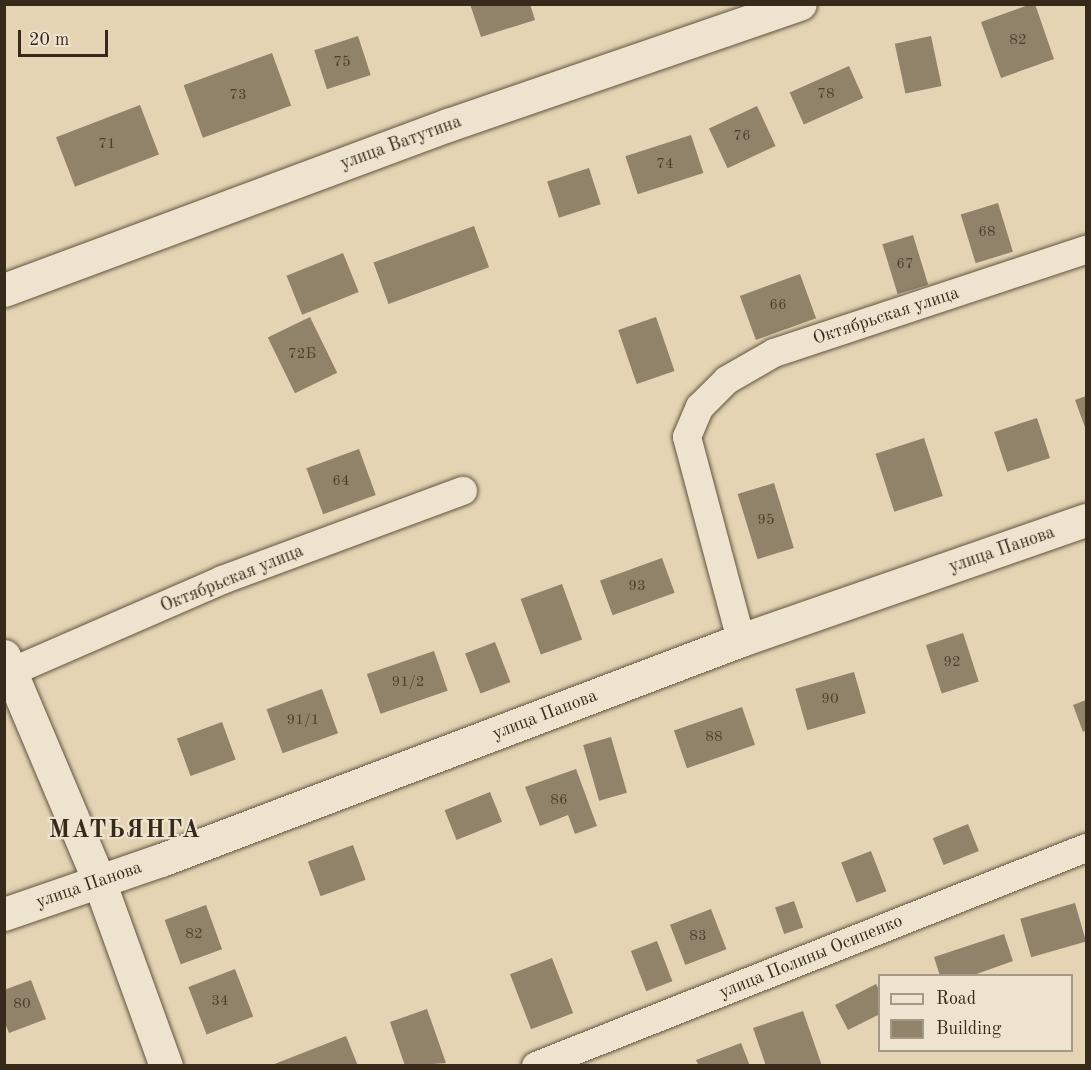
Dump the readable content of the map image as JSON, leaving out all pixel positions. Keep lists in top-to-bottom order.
{
  "streets": {
    "street": [
      "улица Ватутина",
      "Октябрьская улица",
      "улица Панова",
      "улица Полины Осипенко"
    ]
  },
  "crossings": [
    ["Октябрьская улица", "улица Панова"]
  ],
  "districts": ["МАТЬЯНГА"],
  "house_numbers": [
    "82",
    "75",
    "78",
    "73",
    "76",
    "71",
    "74",
    "68",
    "67",
    "66",
    "72Б",
    "64",
    "95",
    "93",
    "92",
    "91/2",
    "90",
    "91/1",
    "88",
    "86",
    "82",
    "83",
    "34",
    "80"
  ],
  "legend": ["Road", "Building"],
  "scale_bar": "20 m"
}
